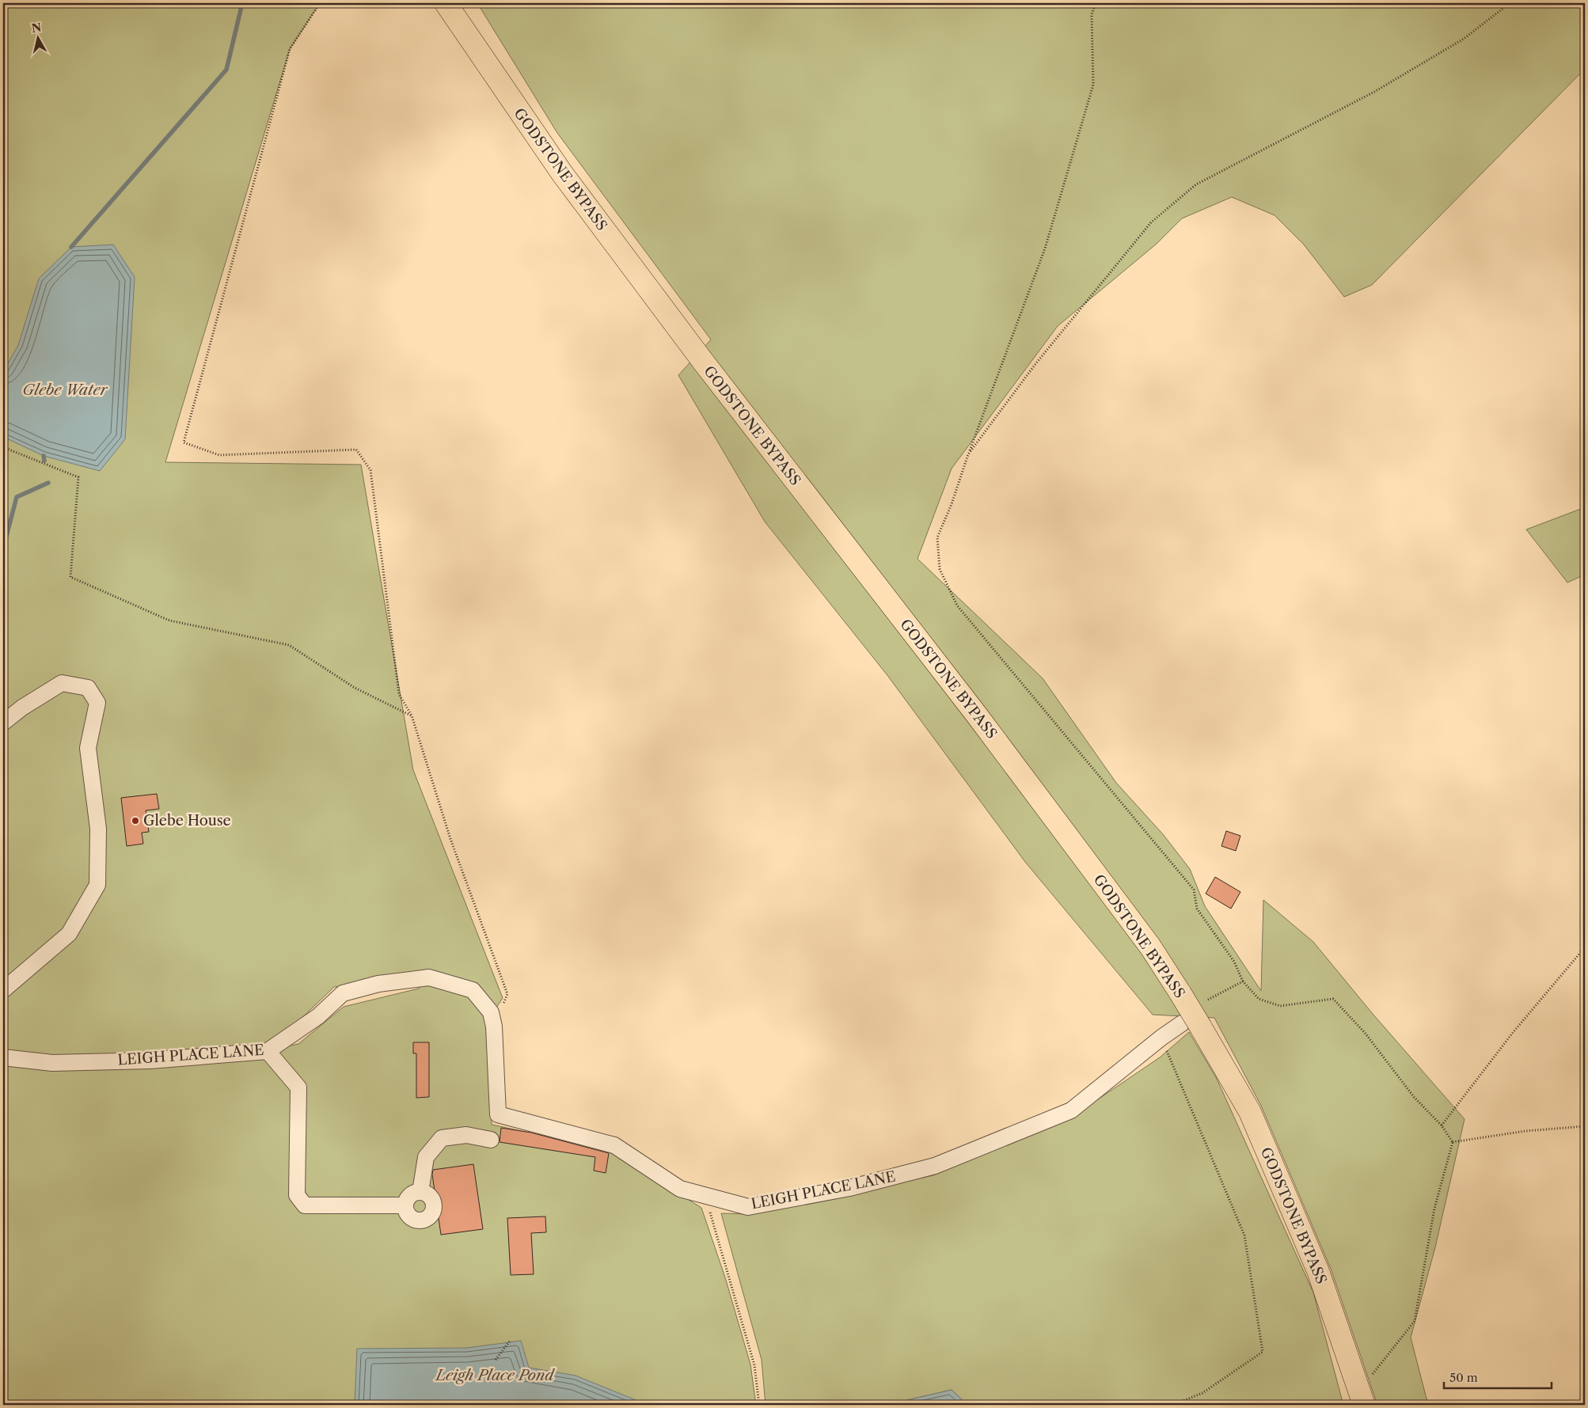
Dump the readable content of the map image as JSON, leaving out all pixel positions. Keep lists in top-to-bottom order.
{
  "streets": {
    "highway": ["GODSTONE BYPASS"],
    "lane": ["LEIGH PLACE LANE"]
  },
  "crossings": [
    ["GODSTONE BYPASS", "LEIGH PLACE LANE"]
  ],
  "water": ["Glebe Water", "Leigh Place Pond"],
  "places": ["Glebe House"],
  "scale_bar": "50 m",
  "north": "top"
}
